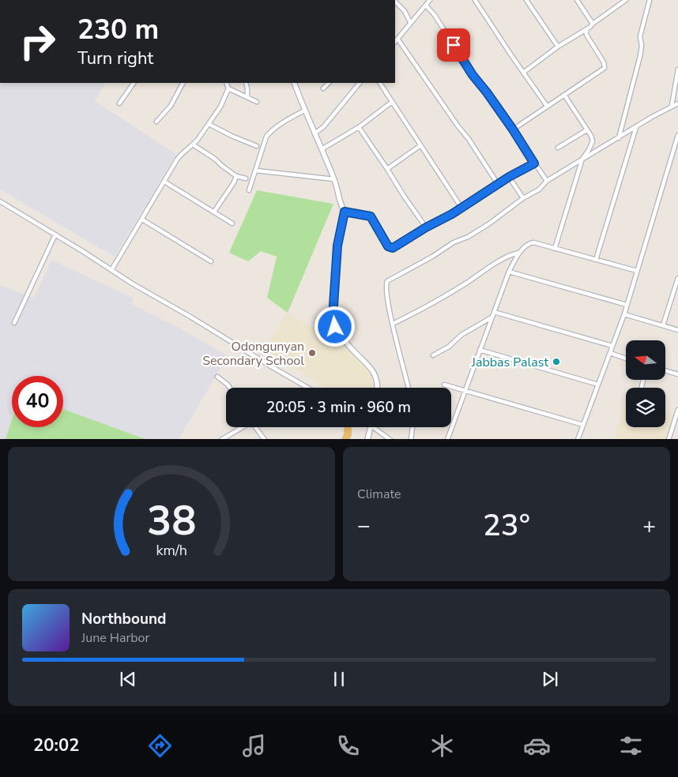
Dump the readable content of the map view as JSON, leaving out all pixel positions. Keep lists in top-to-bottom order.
{
  "places": ["Odongunyan Secondary School", "Jabbas Palast"],
  "north": "left",
  "page": {
    "turn": ["230 m", "Turn right"],
    "limit": "40",
    "trip": "20:05 · 3 min · 960 m",
    "tile": "Climate",
    "heat": ["−", "23°", "+"],
    "song": ["Northbound", "June Harbor"],
    "tabs": "20:02",
    "gauge": ["38", "km/h"]
  }
}
